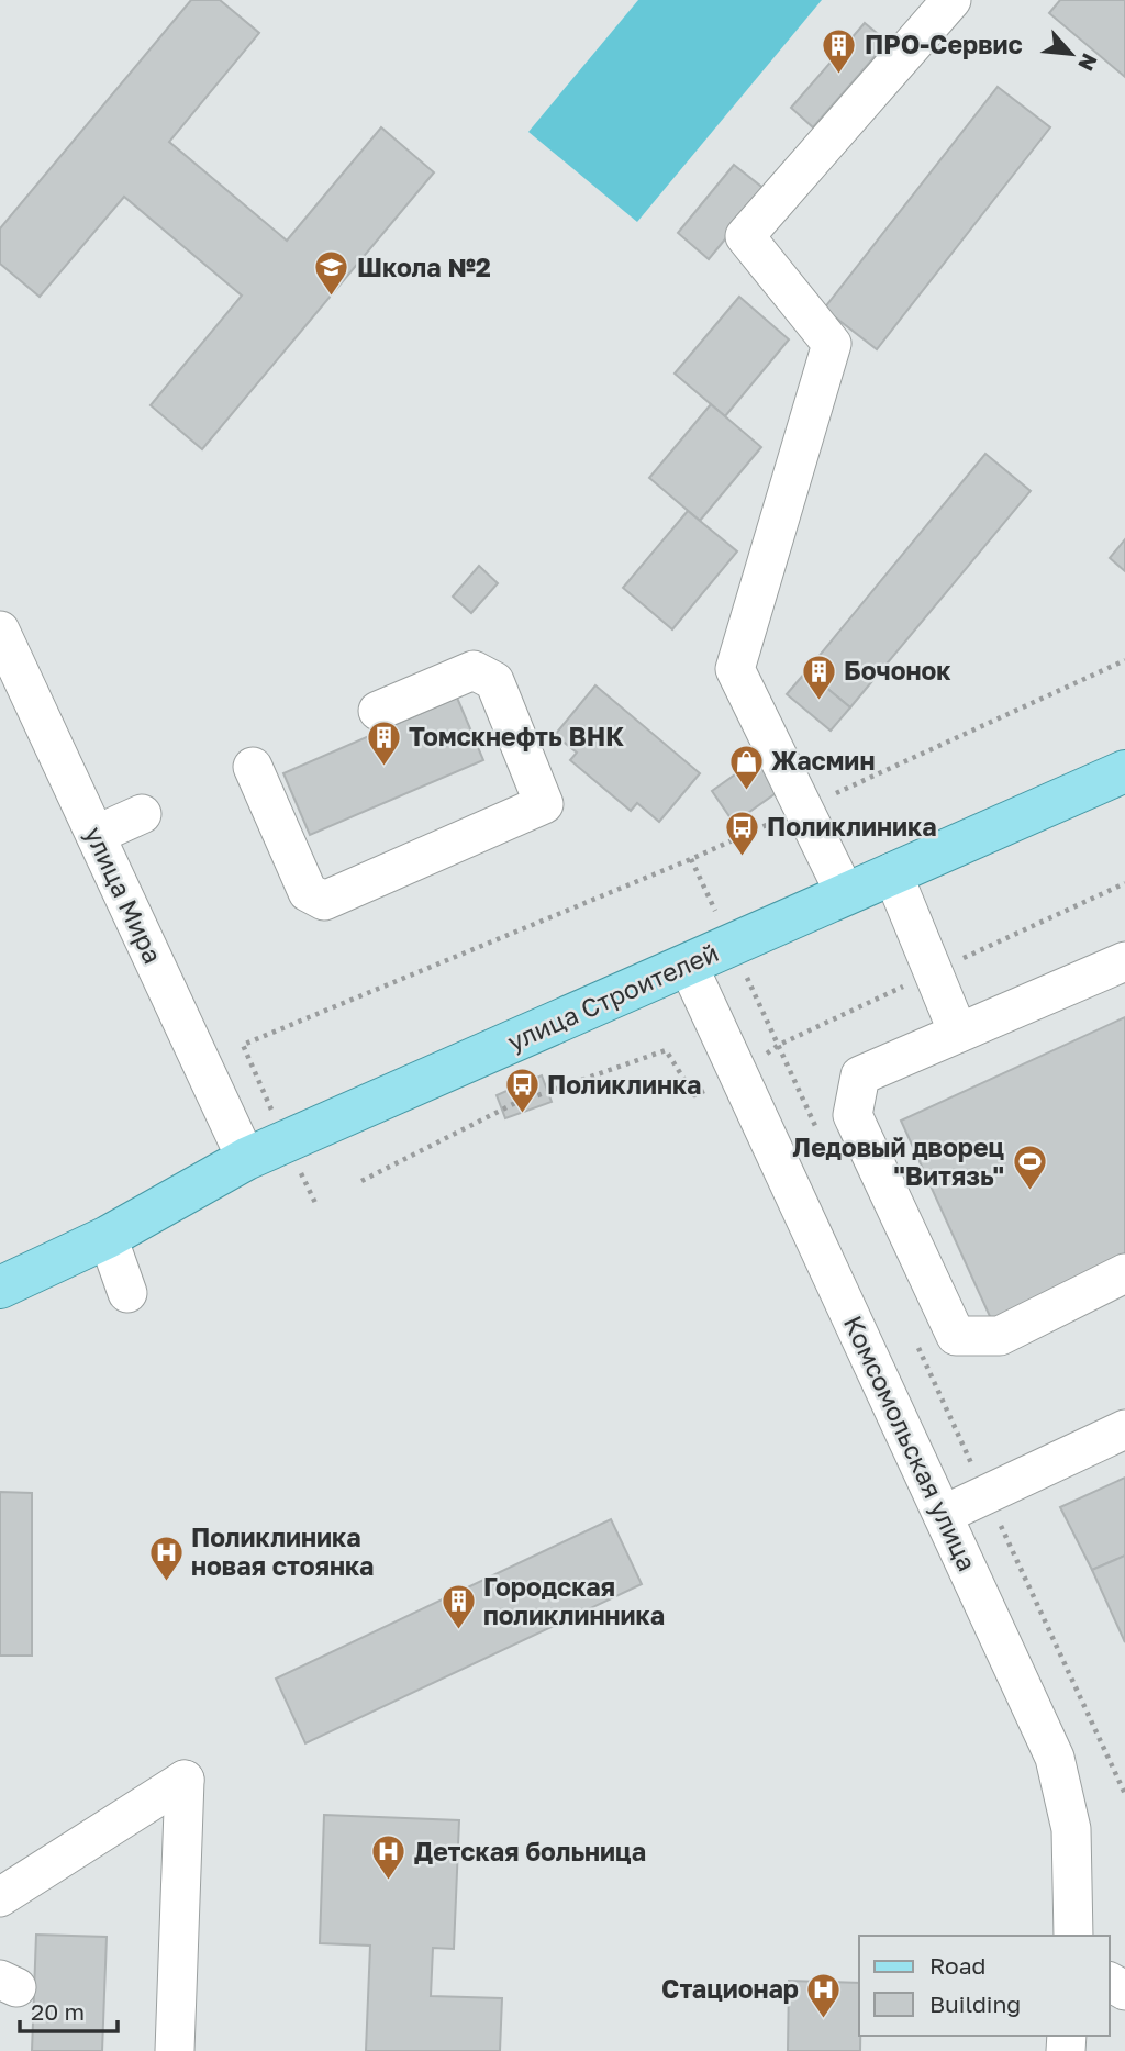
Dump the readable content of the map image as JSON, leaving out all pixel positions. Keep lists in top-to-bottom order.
{
  "streets": {
    "main road": ["улица Строителей"],
    "street": ["улица Мира", "Комсомольская улица"]
  },
  "crossings": [
    ["улица Мира", "улица Строителей"],
    ["улица Строителей", "Комсомольская улица"]
  ],
  "places": {
    "building": [
      "ПРО-Сервис",
      "Бочонок",
      "Томскнефть ВНК",
      "Городская поликлинника"
    ],
    "school or university": ["Школа №2"],
    "shop": ["Жасмин"],
    "bus stop": ["Поликлиника", "Поликлинка"],
    "sports": ["Ледовый дворец \"Витязь\""],
    "hospital": ["Поликлиника новая стоянка", "Детская больница", "Стационар"]
  },
  "legend": ["Road", "Building"],
  "scale_bar": "20 m",
  "north": "bottom right"
}
